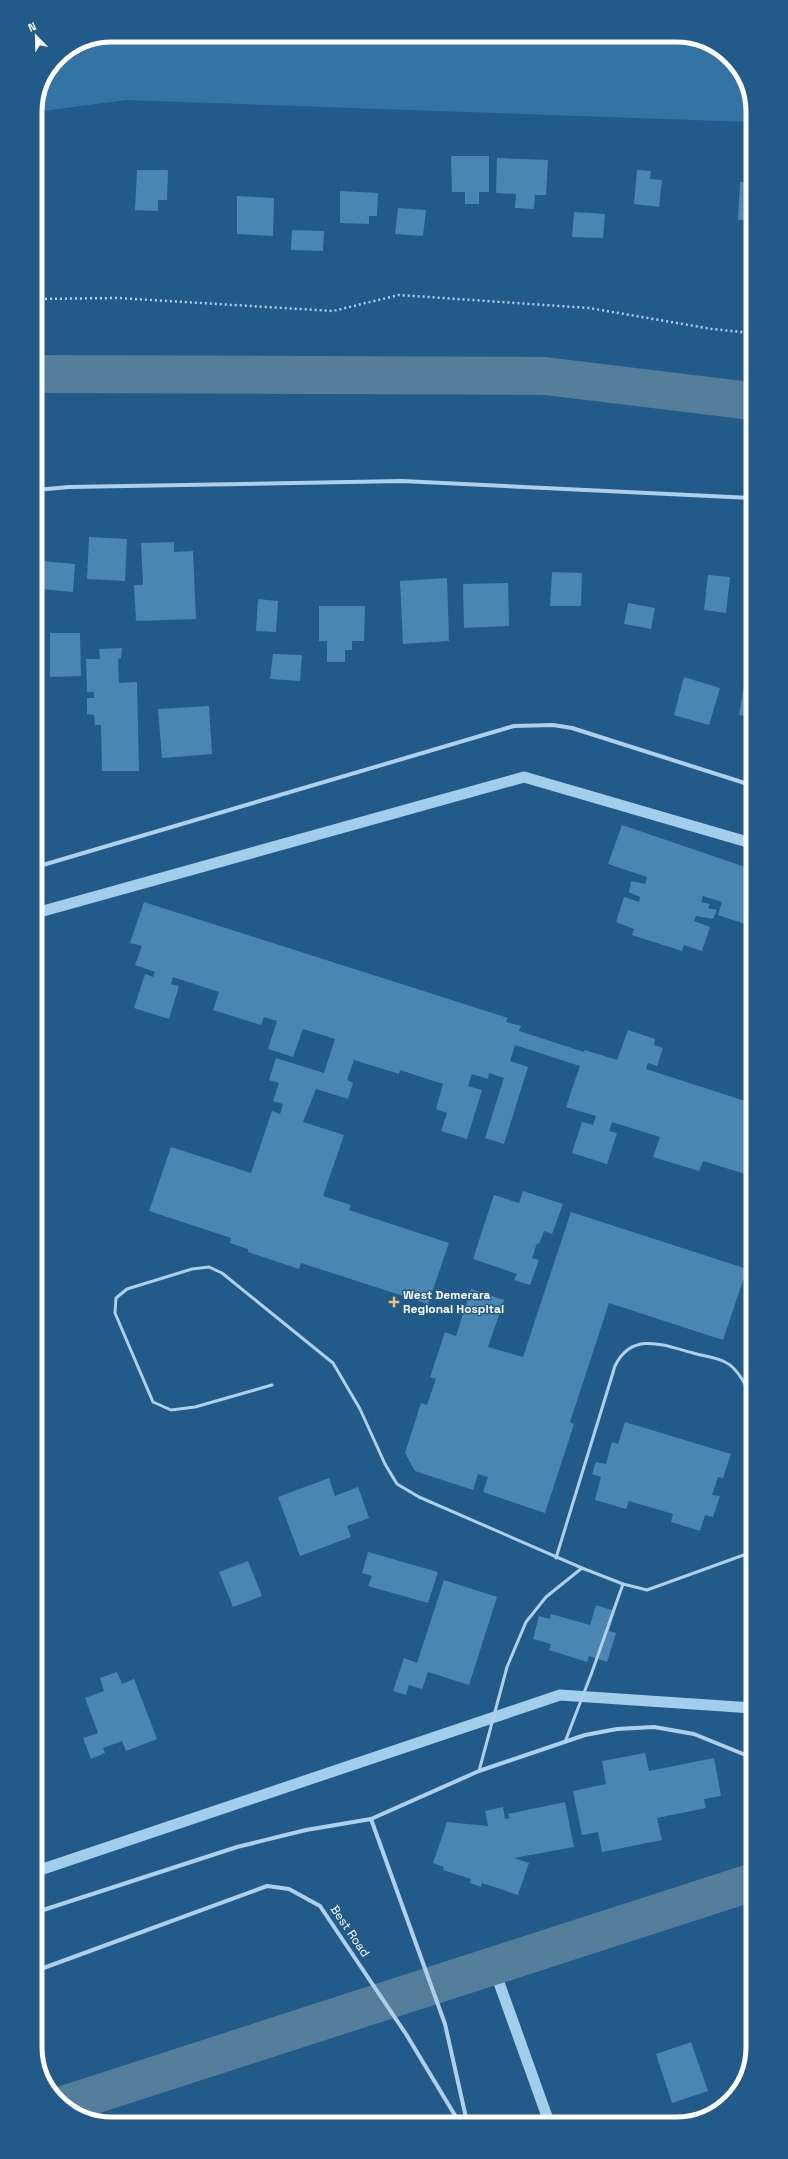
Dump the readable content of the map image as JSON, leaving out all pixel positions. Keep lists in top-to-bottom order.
{
  "streets": {
    "street": ["Best Road"]
  },
  "places": {
    "health": ["West Demerara Regional Hospital"]
  },
  "north": "top left"
}
